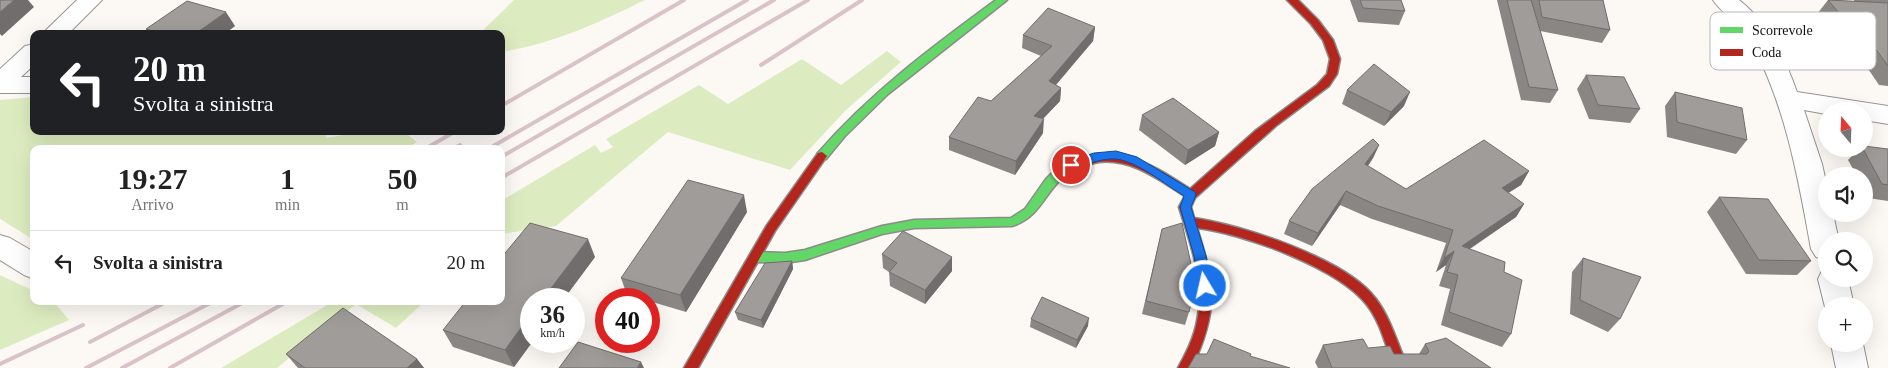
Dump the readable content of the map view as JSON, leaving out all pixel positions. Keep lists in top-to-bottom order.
{
  "legend": ["Scorrevole", "Coda"],
  "north": "top",
  "page": {
    "turn": ["20 m", "Svolta a sinistra"],
    "map_buttons": "+",
    "eta": [
      "19:27",
      "Arrivo",
      "1",
      "min",
      "50",
      "m"
    ],
    "list": [
      {
        "name": "Svolta a sinistra",
        "value": "20 m"
      }
    ],
    "speed": "36 km/h",
    "limit": "40"
  }
}
